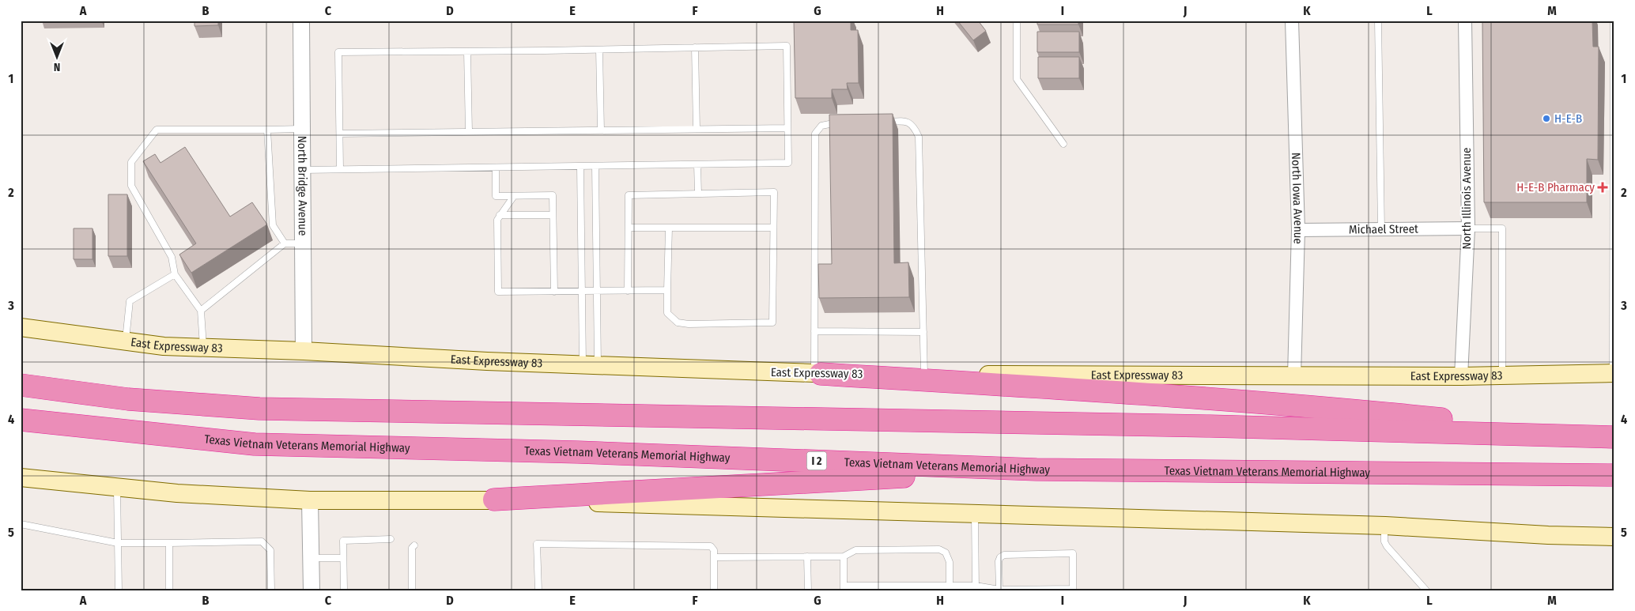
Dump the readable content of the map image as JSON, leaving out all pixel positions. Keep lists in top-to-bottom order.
{
  "streets": {
    "highway": ["Texas Vietnam Veterans Memorial Highway", "I 2"],
    "main road": ["East Expressway 83"],
    "street": [
      "North Bridge Avenue",
      "North Iowa Avenue",
      "North Illinois Avenue",
      "Michael Street"
    ]
  },
  "crossings": [
    ["North Bridge Avenue", "East Expressway 83"],
    ["North Iowa Avenue", "Michael Street"],
    ["North Iowa Avenue", "East Expressway 83"],
    ["North Illinois Avenue", "Michael Street"],
    ["North Illinois Avenue", "East Expressway 83"]
  ],
  "places": {
    "other": ["H-E-B"],
    "health": ["H-E-B Pharmacy"]
  },
  "north": "bottom",
  "grid": {
    "columns": [
      "A",
      "B",
      "C",
      "D",
      "E",
      "F",
      "G",
      "H",
      "I",
      "J",
      "K",
      "L",
      "M"
    ],
    "rows": [
      "1",
      "2",
      "3",
      "4",
      "5"
    ]
  }
}
